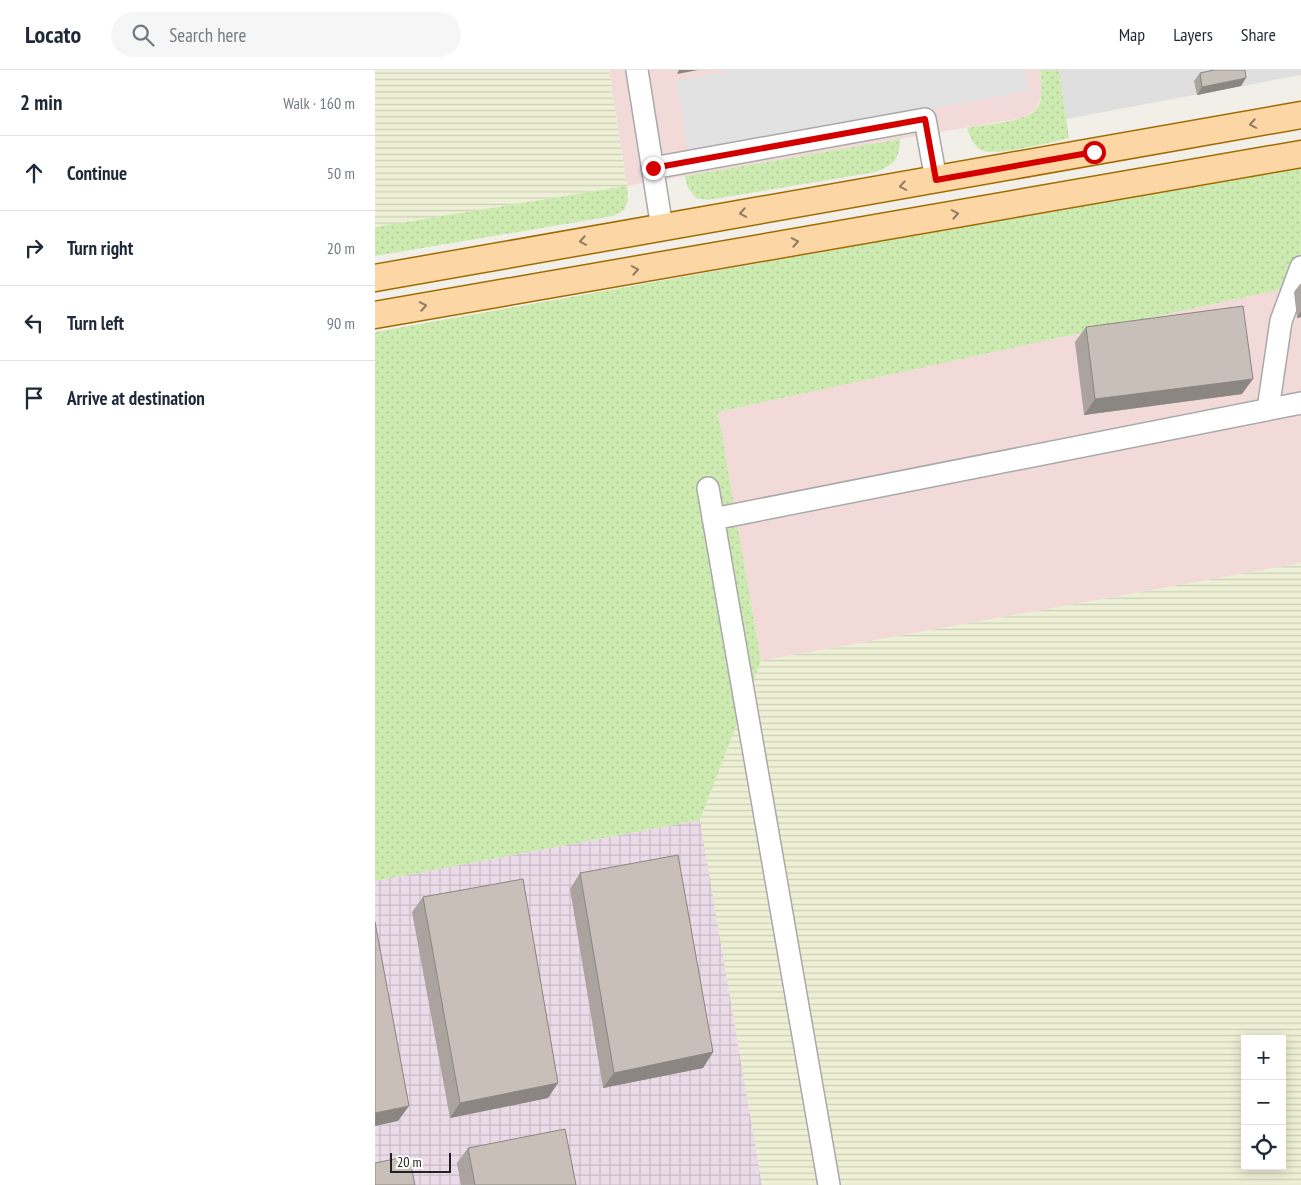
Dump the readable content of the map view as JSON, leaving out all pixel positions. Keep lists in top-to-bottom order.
{
  "scale_bar": "20 m",
  "page": {
    "header": "Locato",
    "search": "Search here",
    "nav": ["Map", "Layers", "Share"],
    "heading": ["2 min", "Walk · 160 m"],
    "list": [
      ["Continue", "50 m"],
      ["Turn right", "20 m"],
      ["Turn left", "90 m"],
      "Arrive at destination"
    ],
    "map_buttons": ["+", "−"],
    "scale": "20 m"
  }
}
